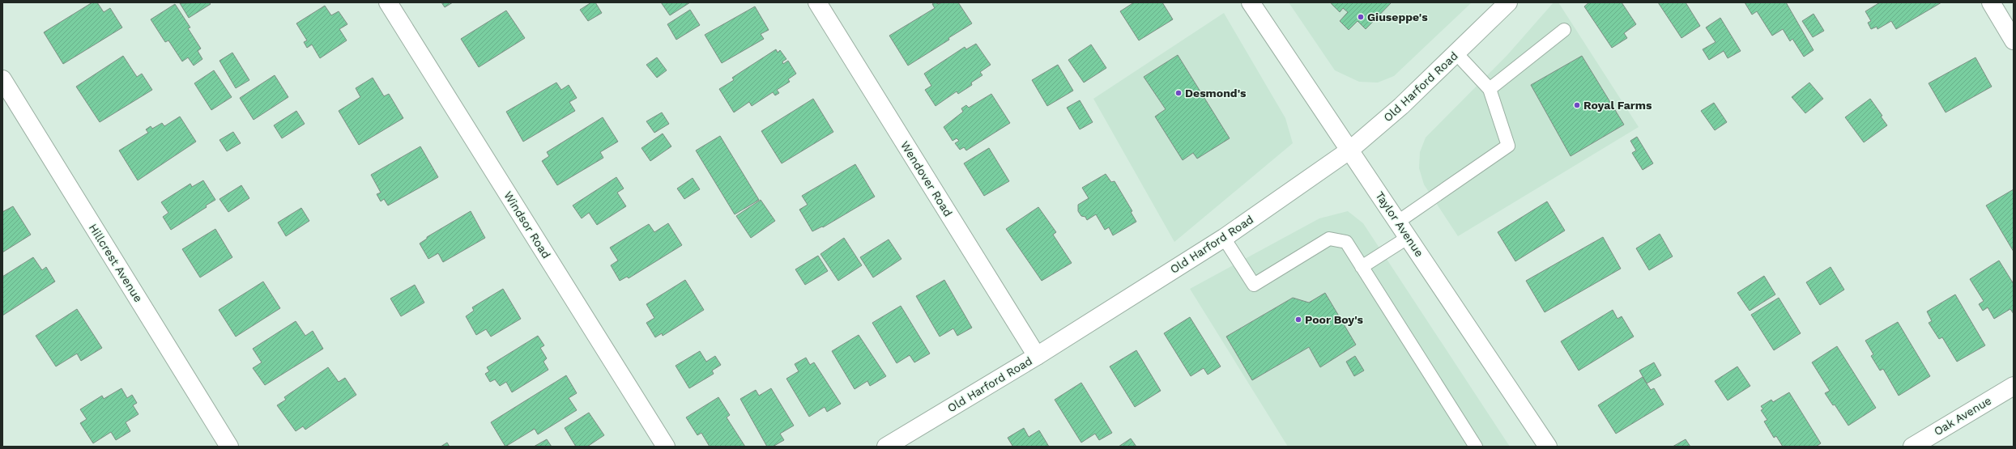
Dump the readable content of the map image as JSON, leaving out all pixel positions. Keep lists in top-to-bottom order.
{
  "streets": {
    "street": [
      "Old Harford Road",
      "Wendover Road",
      "Taylor Avenue",
      "Windsor Road",
      "Hillcrest Avenue",
      "Oak Avenue"
    ]
  },
  "crossings": [
    ["Old Harford Road", "Wendover Road"],
    ["Old Harford Road", "Taylor Avenue"]
  ],
  "places": [
    "Giuseppe's",
    "Desmond's",
    "Royal Farms",
    "Poor Boy's"
  ]
}
